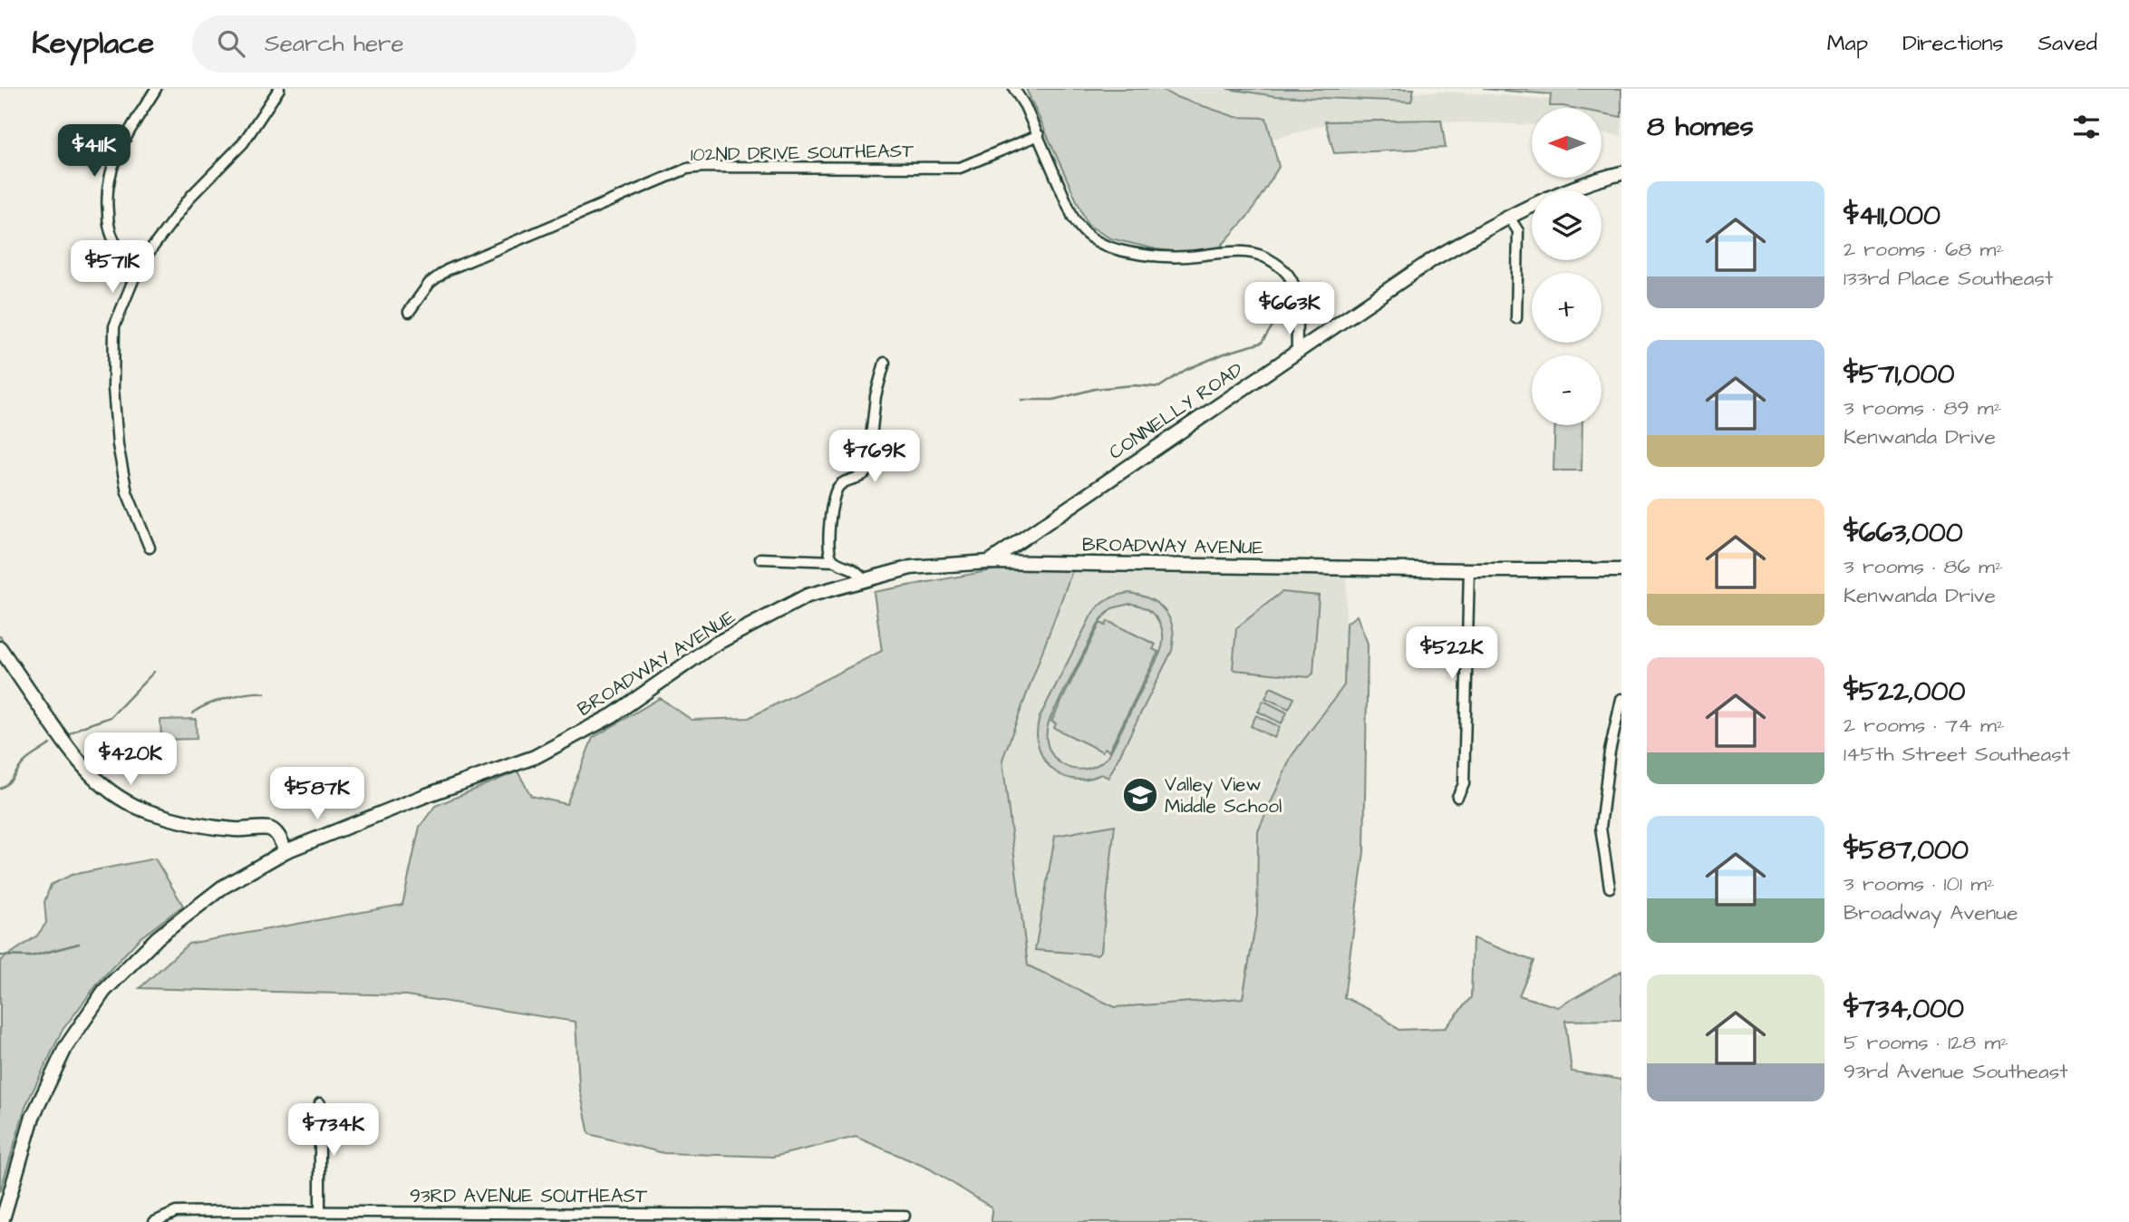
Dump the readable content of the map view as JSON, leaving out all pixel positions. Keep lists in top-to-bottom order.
{
  "streets": {
    "street": [
      "102ND DRIVE SOUTHEAST",
      "CONNELLY ROAD",
      "BROADWAY AVENUE",
      "93RD AVENUE SOUTHEAST"
    ]
  },
  "crossings": [
    ["CONNELLY ROAD", "BROADWAY AVENUE"]
  ],
  "places": {
    "school or university": ["Valley View Middle School"]
  },
  "north": "left",
  "page": {
    "header": "Keyplace",
    "search": "Search here",
    "nav": ["Map", "Directions", "Saved"],
    "heading": "8 homes",
    "map_buttons": ["+", "−"],
    "price": [
      "$411K",
      "$571K",
      "$663K",
      "$769K",
      "$522K",
      "$420K",
      "$587K",
      "$734K"
    ],
    "list": [
      {
        "name": "$411,000",
        "note": "2 rooms · 68 m² · 133rd Place Southeast"
      },
      {
        "name": "$571,000",
        "note": "3 rooms · 89 m² · Kenwanda Drive"
      },
      {
        "name": "$663,000",
        "note": "3 rooms · 86 m² · Kenwanda Drive"
      },
      {
        "name": "$522,000",
        "note": "2 rooms · 74 m² · 145th Street Southeast"
      },
      {
        "name": "$587,000",
        "note": "3 rooms · 101 m² · Broadway Avenue"
      },
      {
        "name": "$734,000",
        "note": "5 rooms · 128 m² · 93rd Avenue Southeast"
      }
    ]
  }
}
